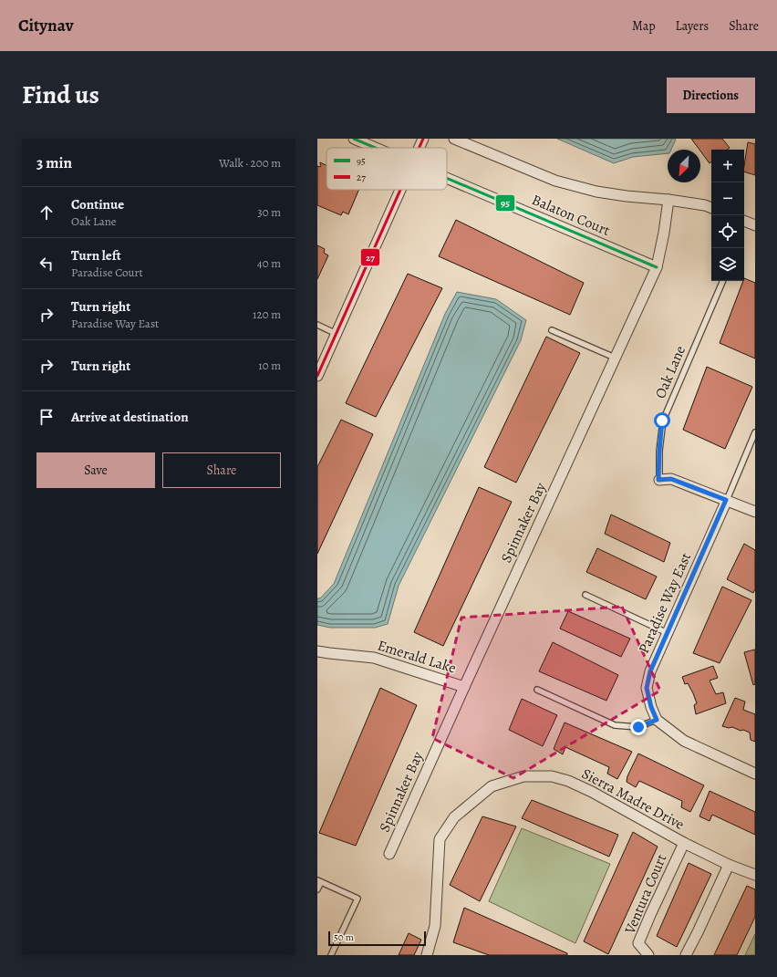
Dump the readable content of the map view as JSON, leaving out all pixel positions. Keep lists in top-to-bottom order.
{
  "streets": {
    "street": [
      "Balaton Court",
      "Spinnaker Bay",
      "Paradise Way East",
      "Emerald Lake",
      "Sierra Madre Drive",
      "Ventura Court"
    ],
    "lane": ["Oak Lane"]
  },
  "crossings": [
    ["Balaton Court", "Spinnaker Bay"],
    ["Spinnaker Bay", "Emerald Lake"],
    ["Sierra Madre Drive", "Ventura Court"]
  ],
  "lines": ["transit line 95", "transit line 27"],
  "legend": ["95", "27"],
  "scale_bar": "50 m",
  "north": "bottom left",
  "page": {
    "header": "Citynav",
    "nav": ["Map", "Layers", "Share"],
    "title": "Find us",
    "buttons": [
      "Directions",
      ["Save", "Share"]
    ],
    "heading": ["3 min", "Walk · 200 m"],
    "map_buttons": ["+", "−"],
    "list": [
      ["Continue", "Oak Lane", "30 m"],
      ["Turn left", "Paradise Court", "40 m"],
      ["Turn right", "Paradise Way East", "120 m"],
      ["Turn right", "10 m"],
      "Arrive at destination"
    ],
    "scale": "50 m"
  }
}
